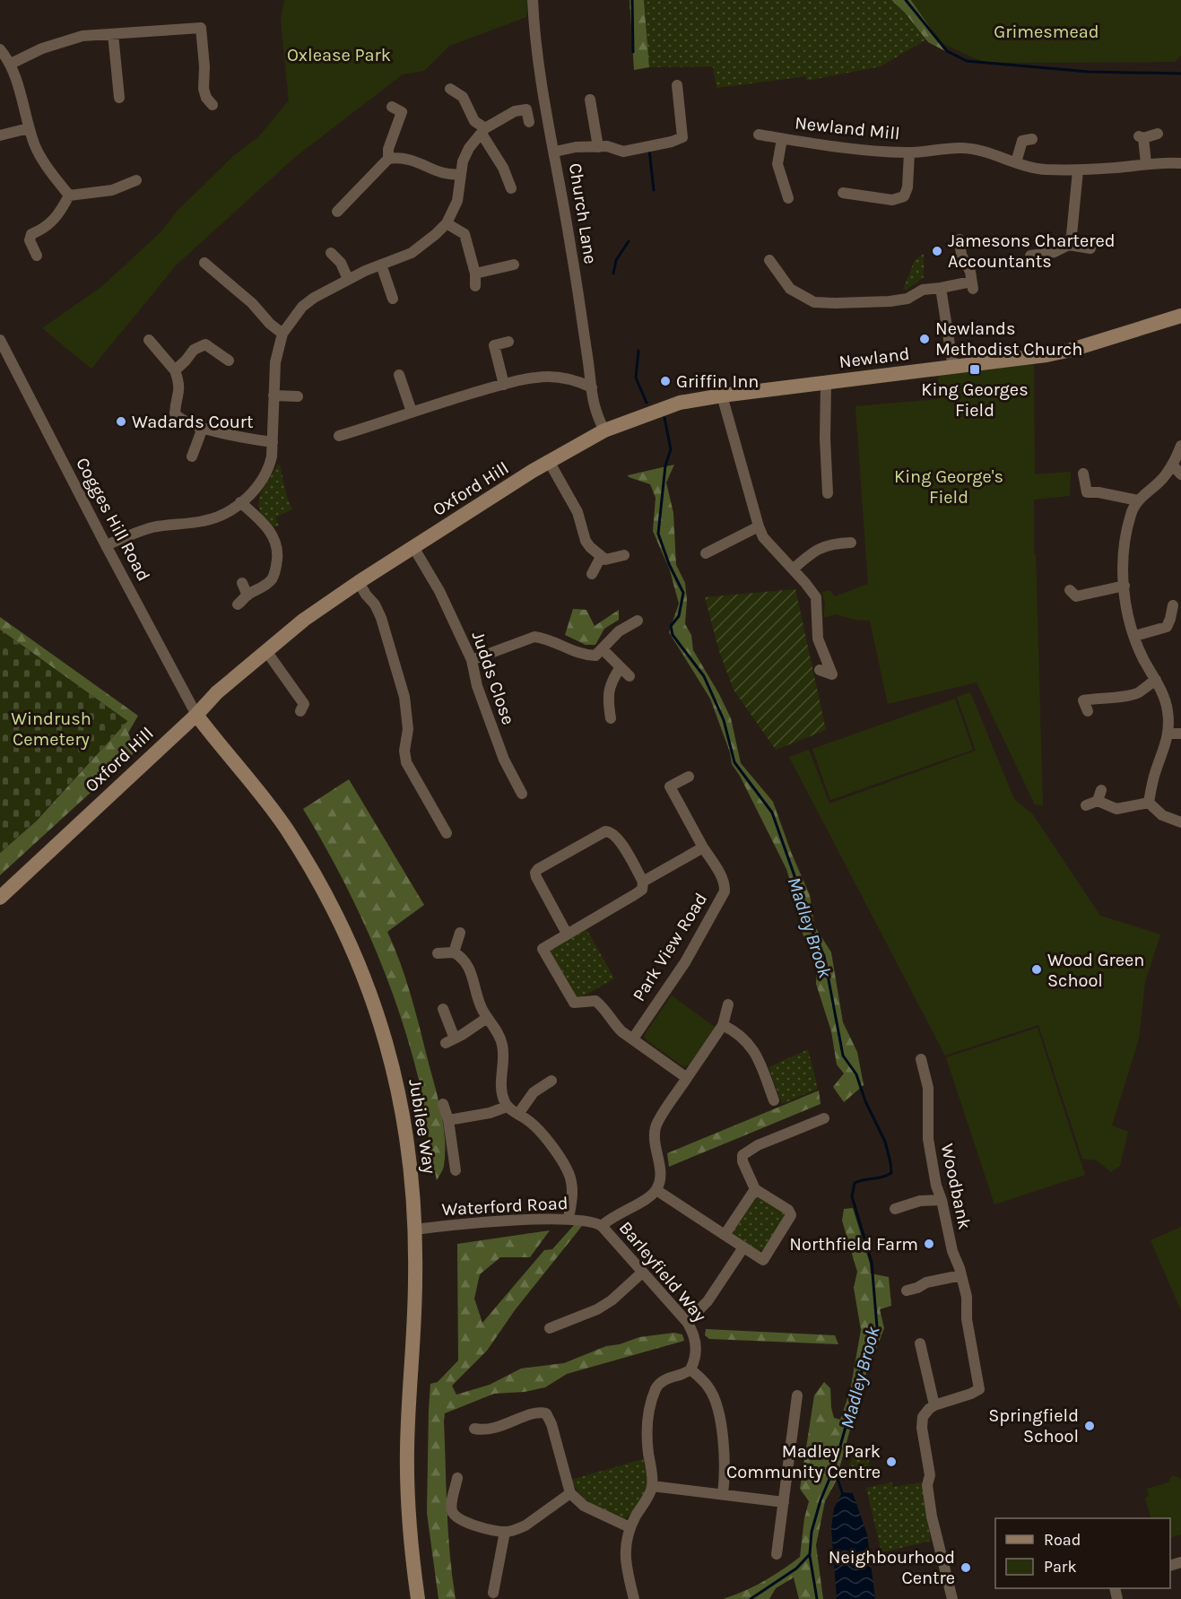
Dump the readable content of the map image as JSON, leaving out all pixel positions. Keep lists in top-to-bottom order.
{
  "streets": {
    "main road": ["Newland", "Oxford Hill", "Jubilee Way"],
    "street": [
      "Newland Mill",
      "Church Lane",
      "Cogges Hill Road",
      "Judds Close",
      "Park View Road",
      "Woodbank",
      "Waterford Road",
      "Barleyfield Way"
    ]
  },
  "crossings": [
    ["Church Lane", "Newland"],
    ["Church Lane", "Oxford Hill"],
    ["Newland", "Oxford Hill"],
    ["Oxford Hill", "Cogges Hill Road"],
    ["Oxford Hill", "Judds Close"],
    ["Oxford Hill", "Jubilee Way"],
    ["Cogges Hill Road", "Jubilee Way"],
    ["Jubilee Way", "Waterford Road"],
    ["Waterford Road", "Barleyfield Way"]
  ],
  "water": ["Madley Brook"],
  "parks": [
    "Grimesmead",
    "Oxlease Park",
    "King George's Field",
    "Windrush Cemetery"
  ],
  "places": {
    "other": [
      "Jamesons Chartered Accountants",
      "Newlands Methodist Church",
      "Griffin Inn",
      "Wadards Court",
      "Wood Green School",
      "Northfield Farm",
      "Springfield School",
      "Madley Park Community Centre",
      "Neighbourhood Centre"
    ],
    "transit": ["King Georges Field"]
  },
  "legend": ["Road", "Park"]
}
